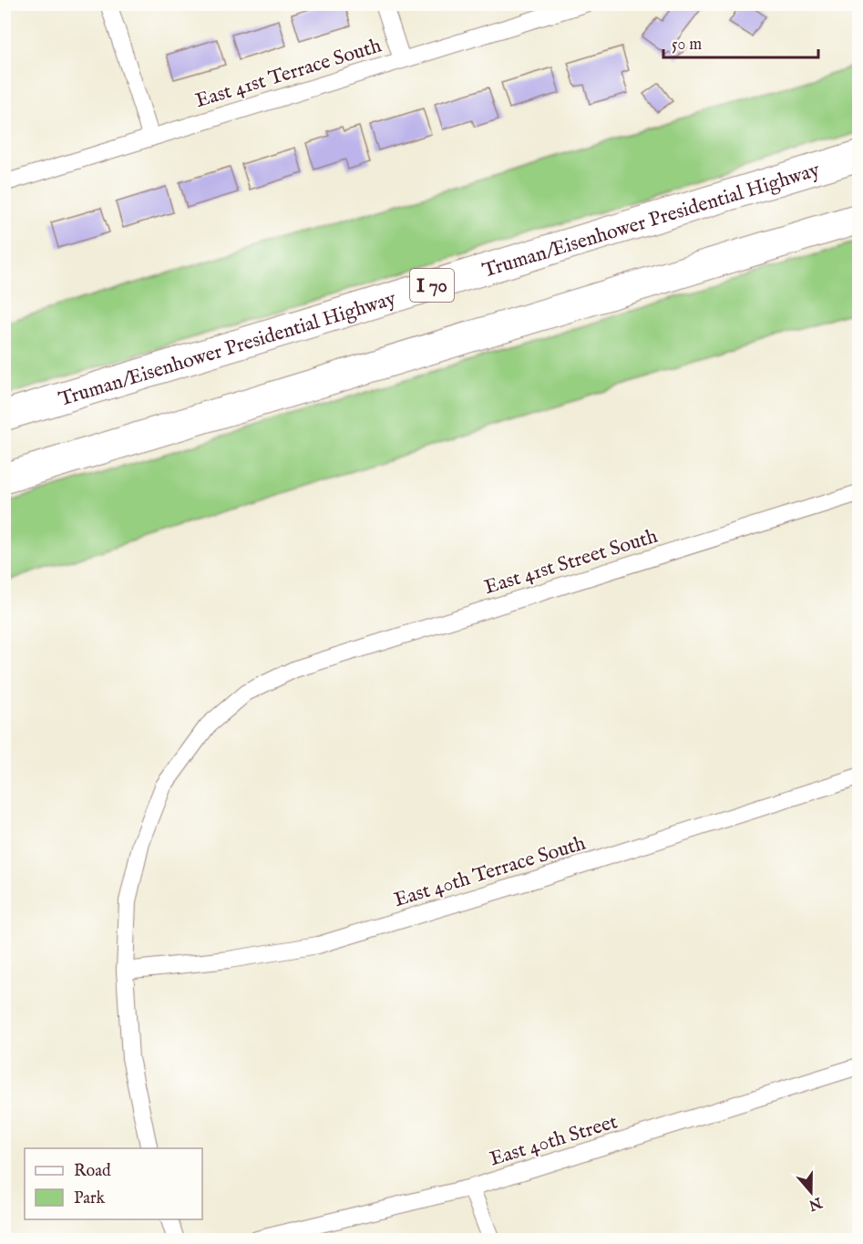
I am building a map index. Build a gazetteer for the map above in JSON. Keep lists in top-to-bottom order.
{
  "streets": {
    "highway": ["Truman/Eisenhower Presidential Highway", "I 70"],
    "street": [
      "East 41st Terrace South",
      "East 41st Street South",
      "East 40th Terrace South",
      "East 40th Street"
    ]
  },
  "crossings": [
    ["East 41st Street South", "East 40th Terrace South"]
  ],
  "legend": ["Road", "Park"],
  "scale_bar": "50 m",
  "north": "bottom"
}
